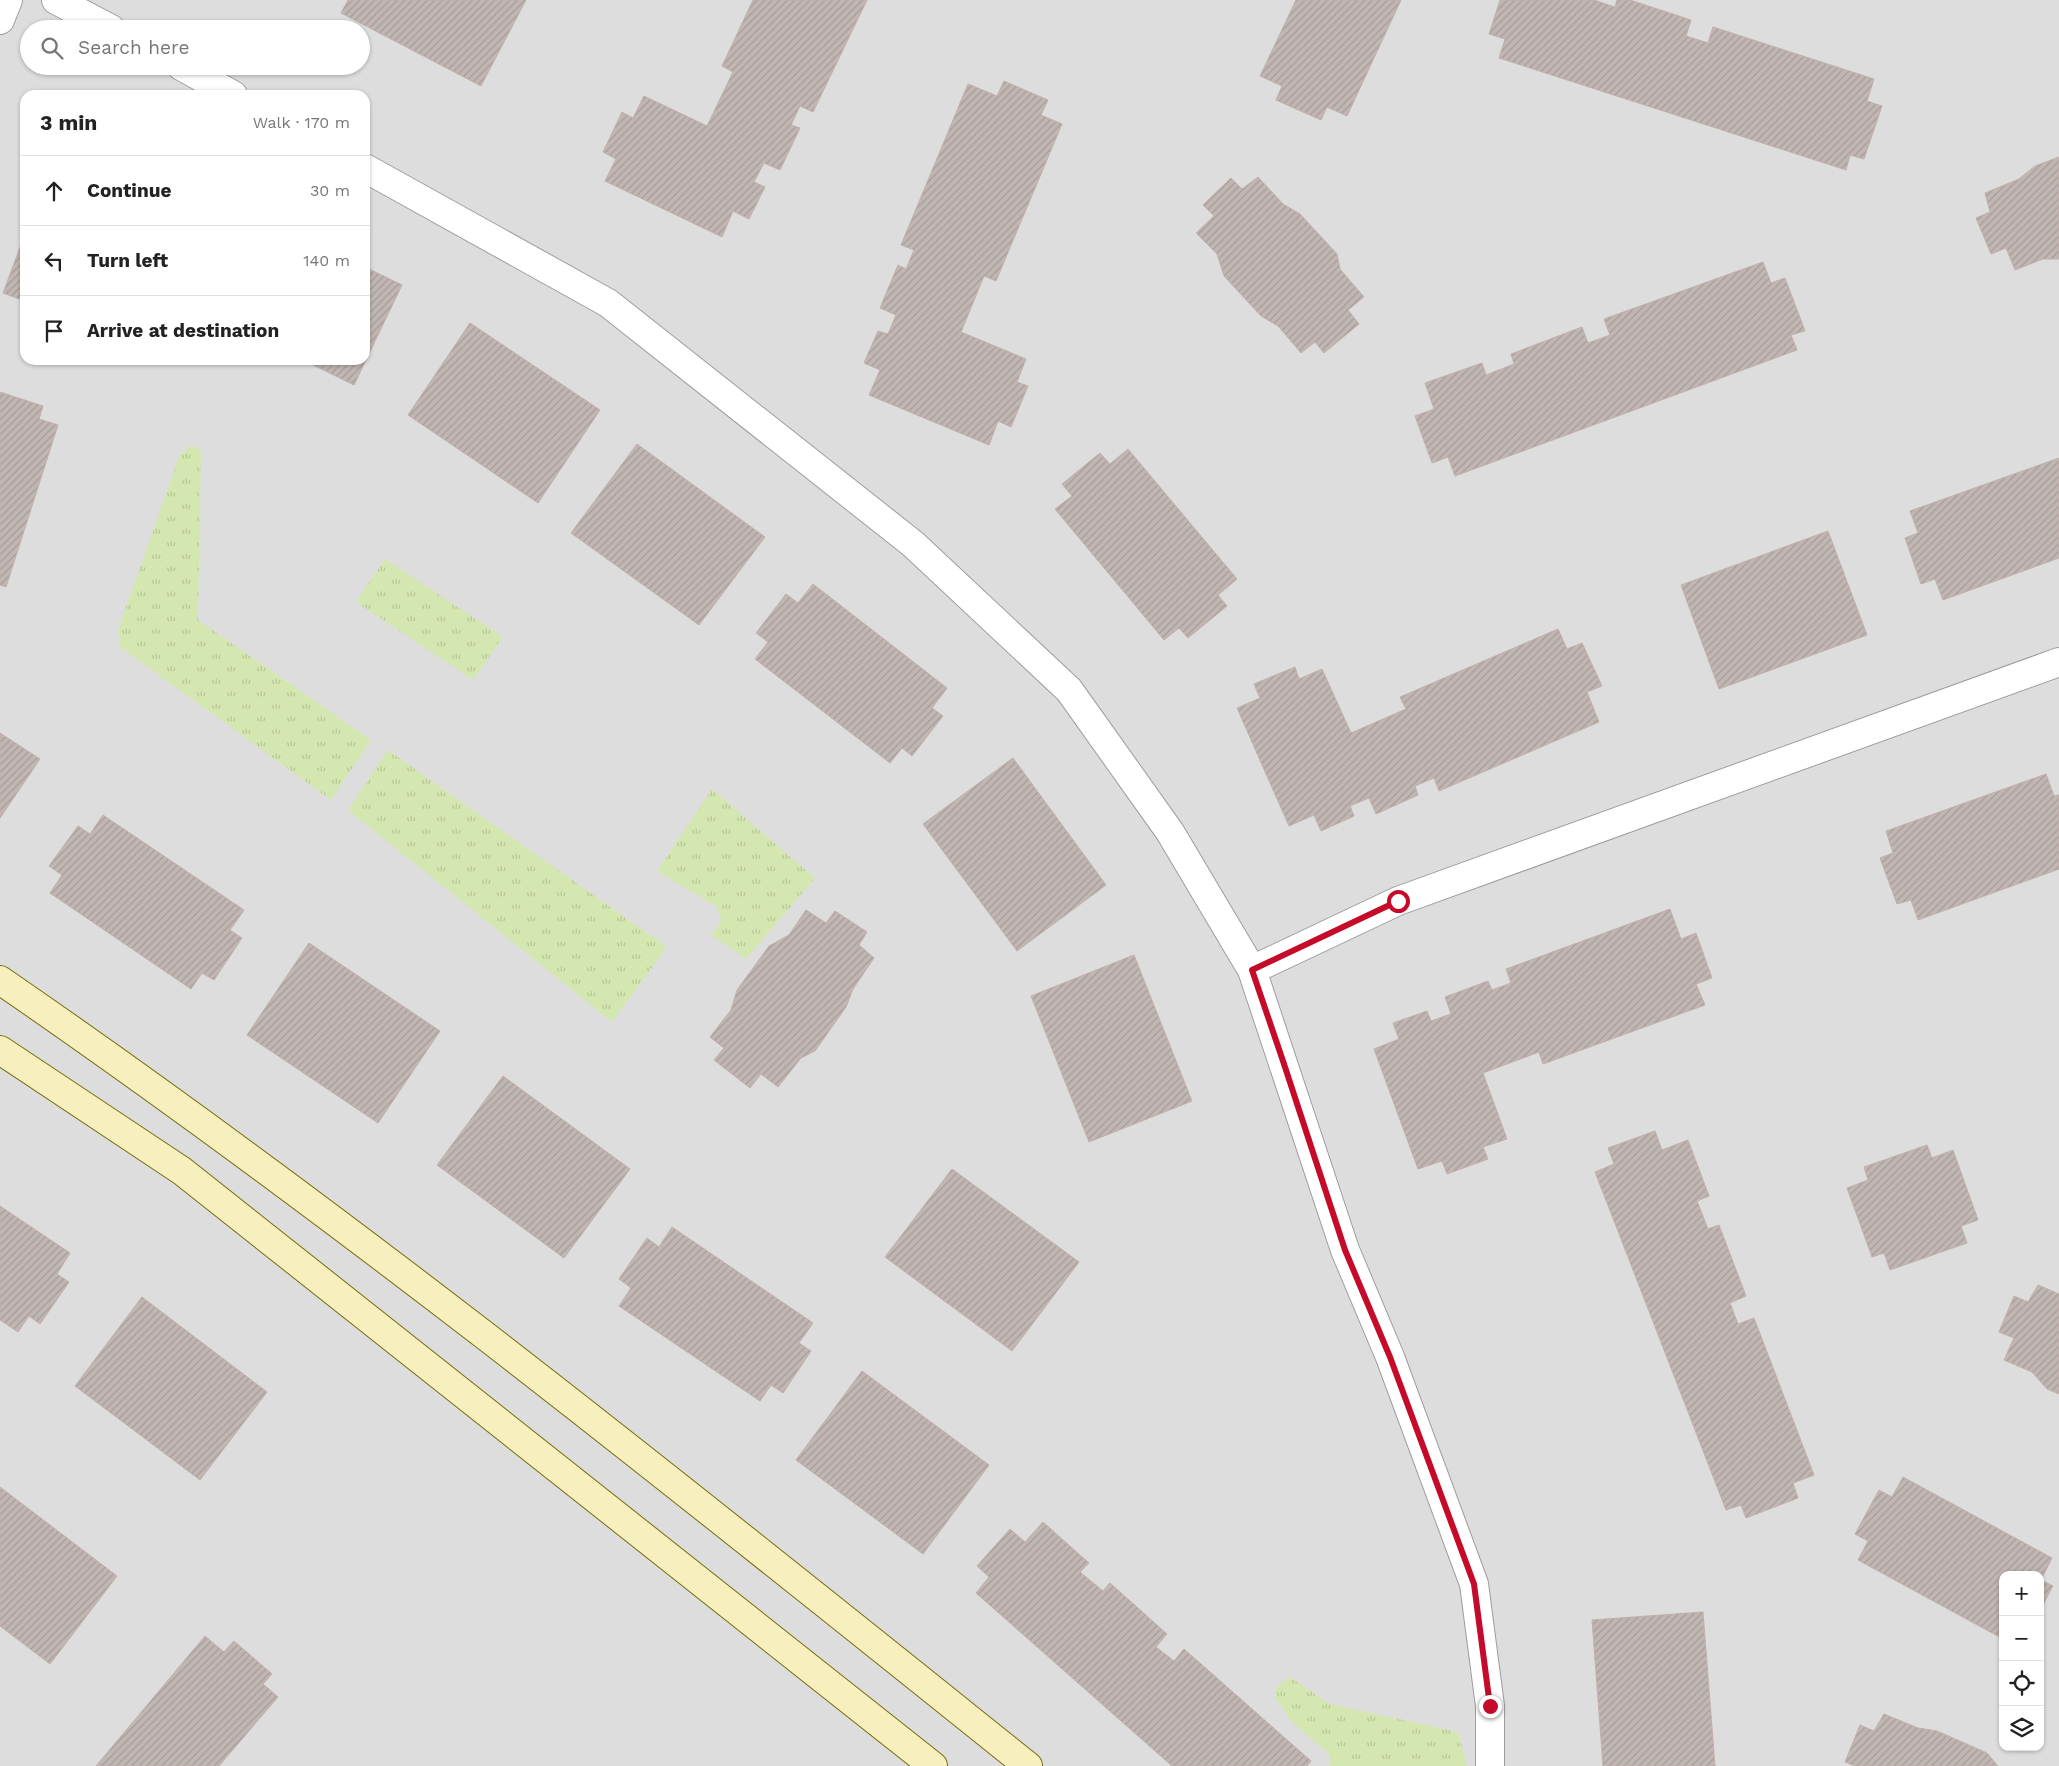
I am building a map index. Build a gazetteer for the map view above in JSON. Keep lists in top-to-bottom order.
{
  "page": {
    "search": "Search here",
    "heading": ["3 min", "Walk · 170 m"],
    "list": [
      ["Continue", "30 m"],
      ["Turn left", "140 m"],
      "Arrive at destination"
    ],
    "map_buttons": ["+", "−"]
  }
}
